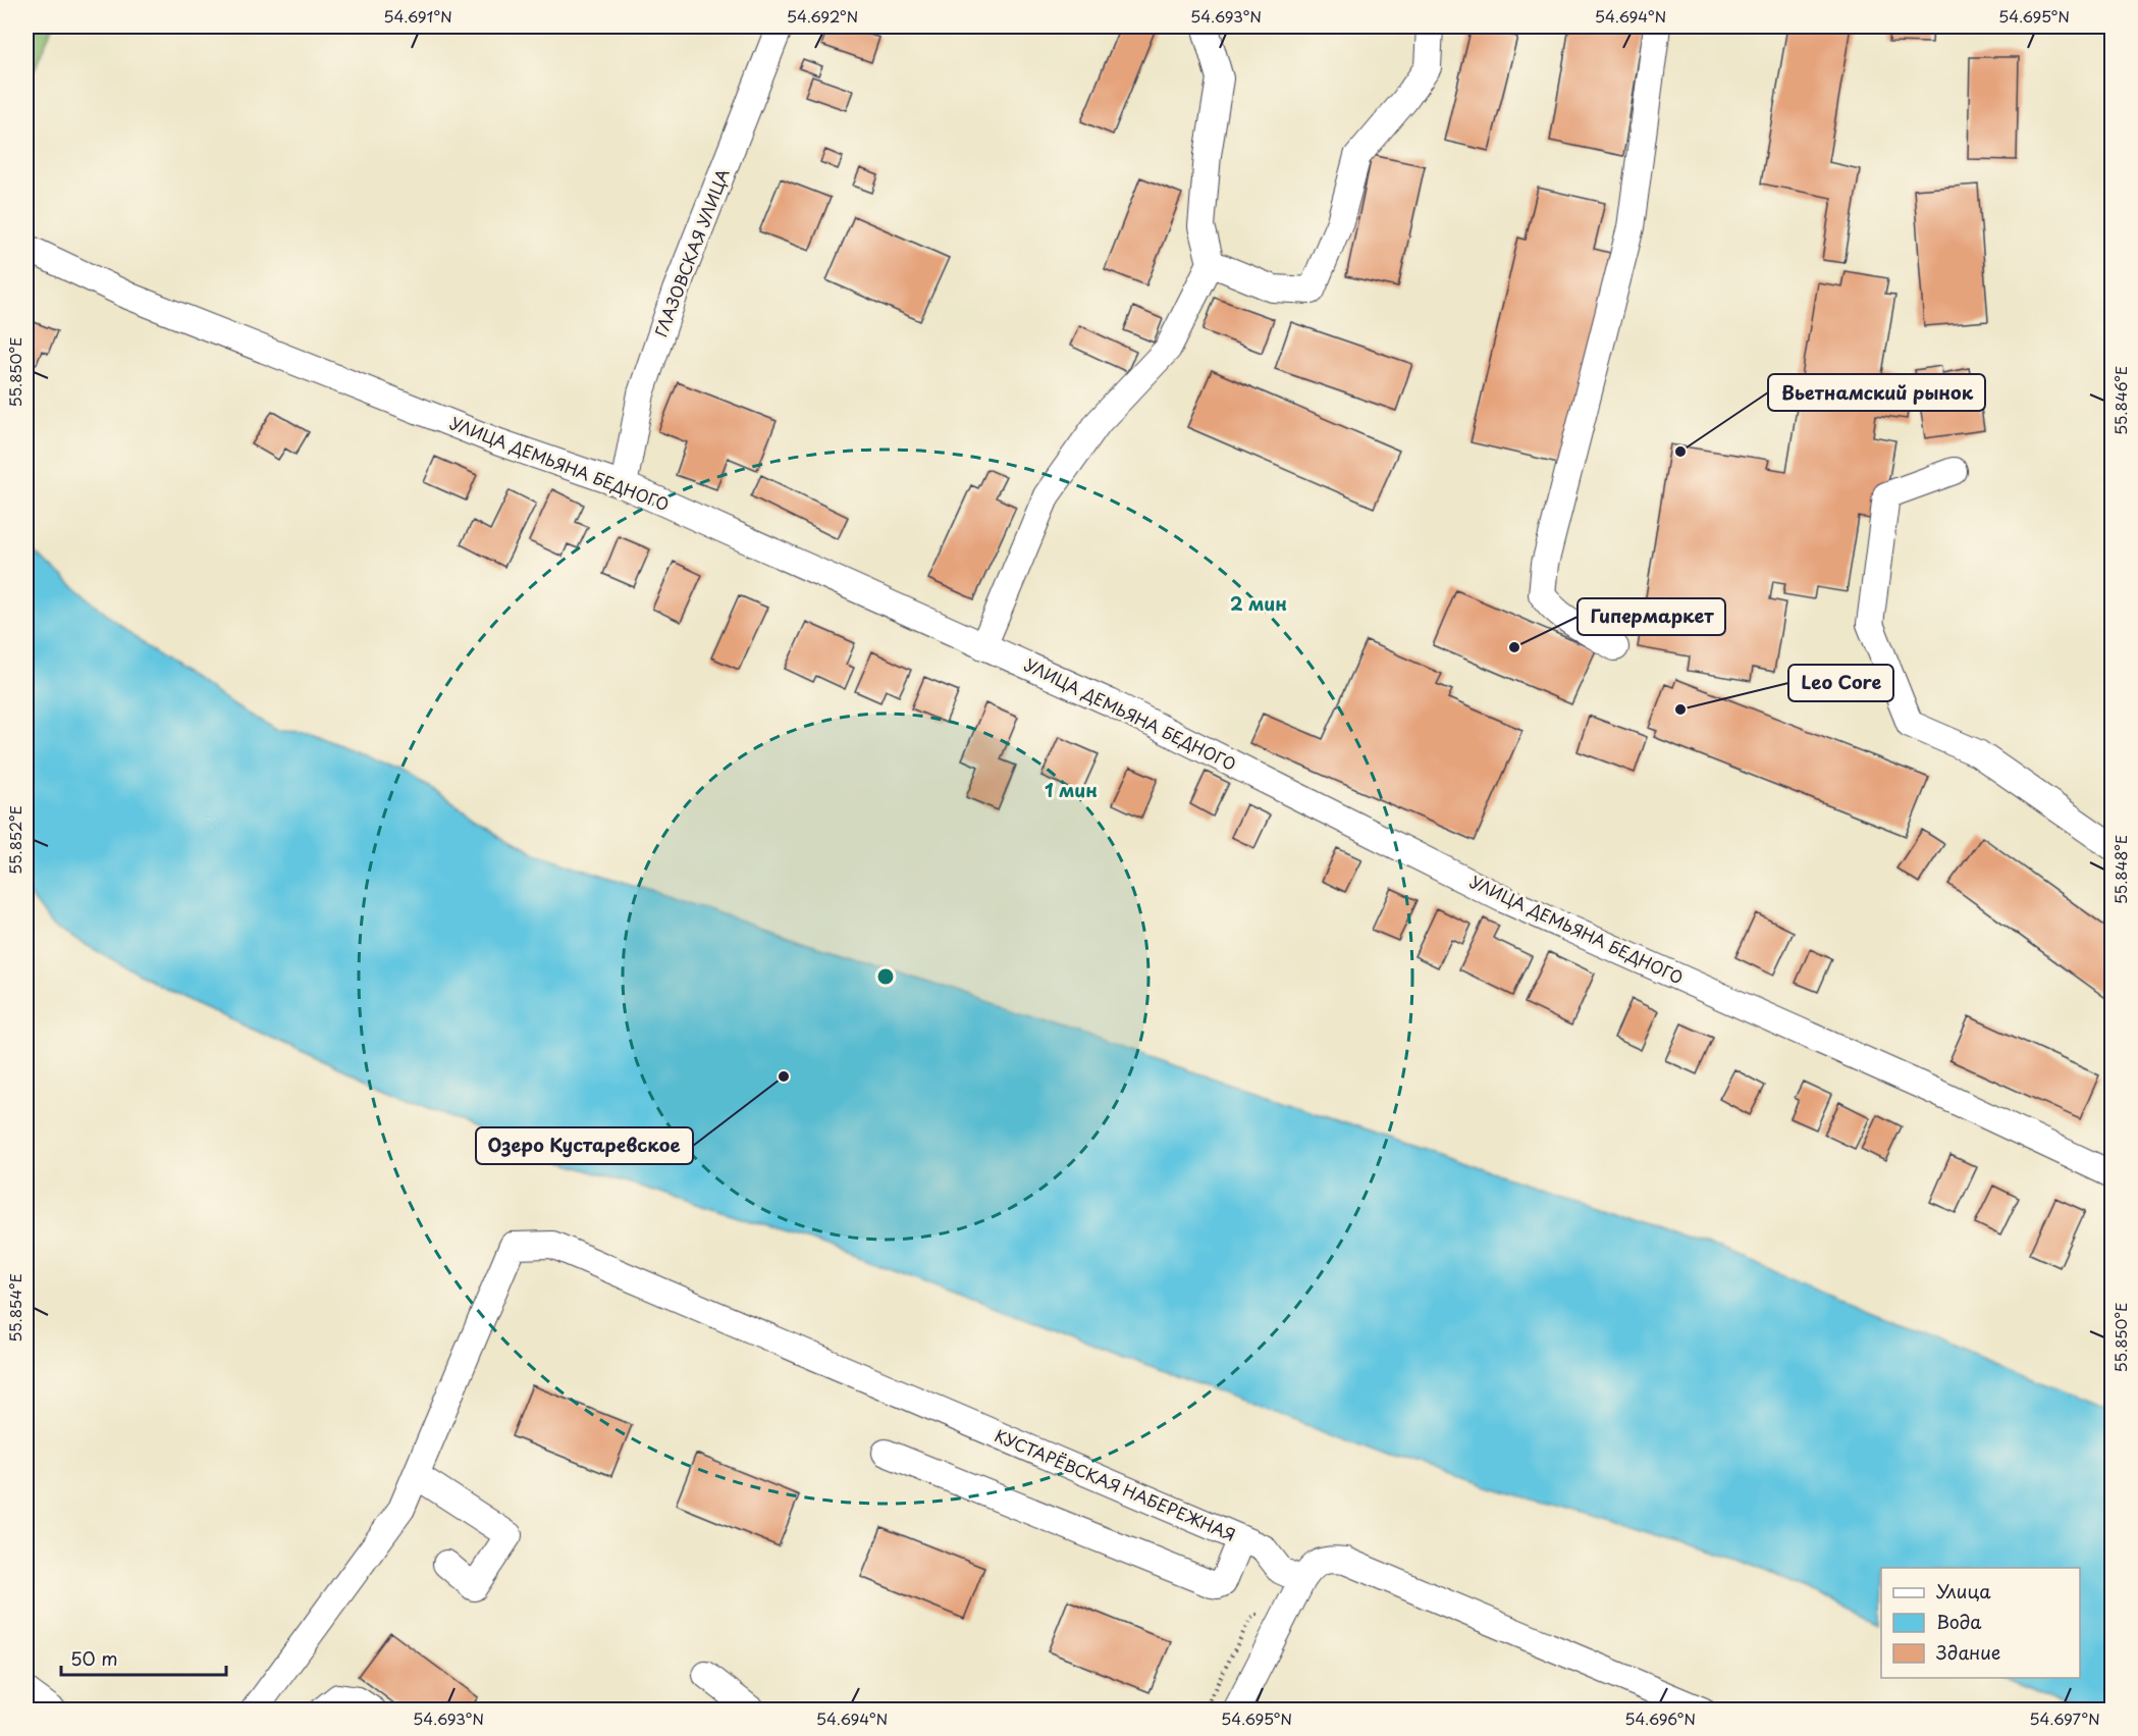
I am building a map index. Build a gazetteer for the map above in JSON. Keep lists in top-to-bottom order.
{
  "streets": {
    "street": ["ГЛАЗОВСКАЯ УЛИЦА", "УЛИЦА ДЕМЬЯНА БЕДНОГО", "КУСТАРЁВСКАЯ НАБЕРЕЖНАЯ"]
  },
  "crossings": [
    ["ГЛАЗОВСКАЯ УЛИЦА", "УЛИЦА ДЕМЬЯНА БЕДНОГО"]
  ],
  "places": [
    "Вьетнамский рынок",
    "Гипермаркет",
    "Leo Core",
    "Озеро Кустаревское"
  ],
  "legend": ["Улица", "Вода", "Здание"],
  "scale_bar": "50 m",
  "coordinates": [
    "54.691°N",
    "54.692°N",
    "54.693°N",
    "54.694°N",
    "54.695°N",
    "55.850°E",
    "55.846°E",
    "55.852°E",
    "55.848°E",
    "55.854°E",
    "54.696°N",
    "54.697°N"
  ],
  "rings": ["2 мин", "1 мин"]
}
